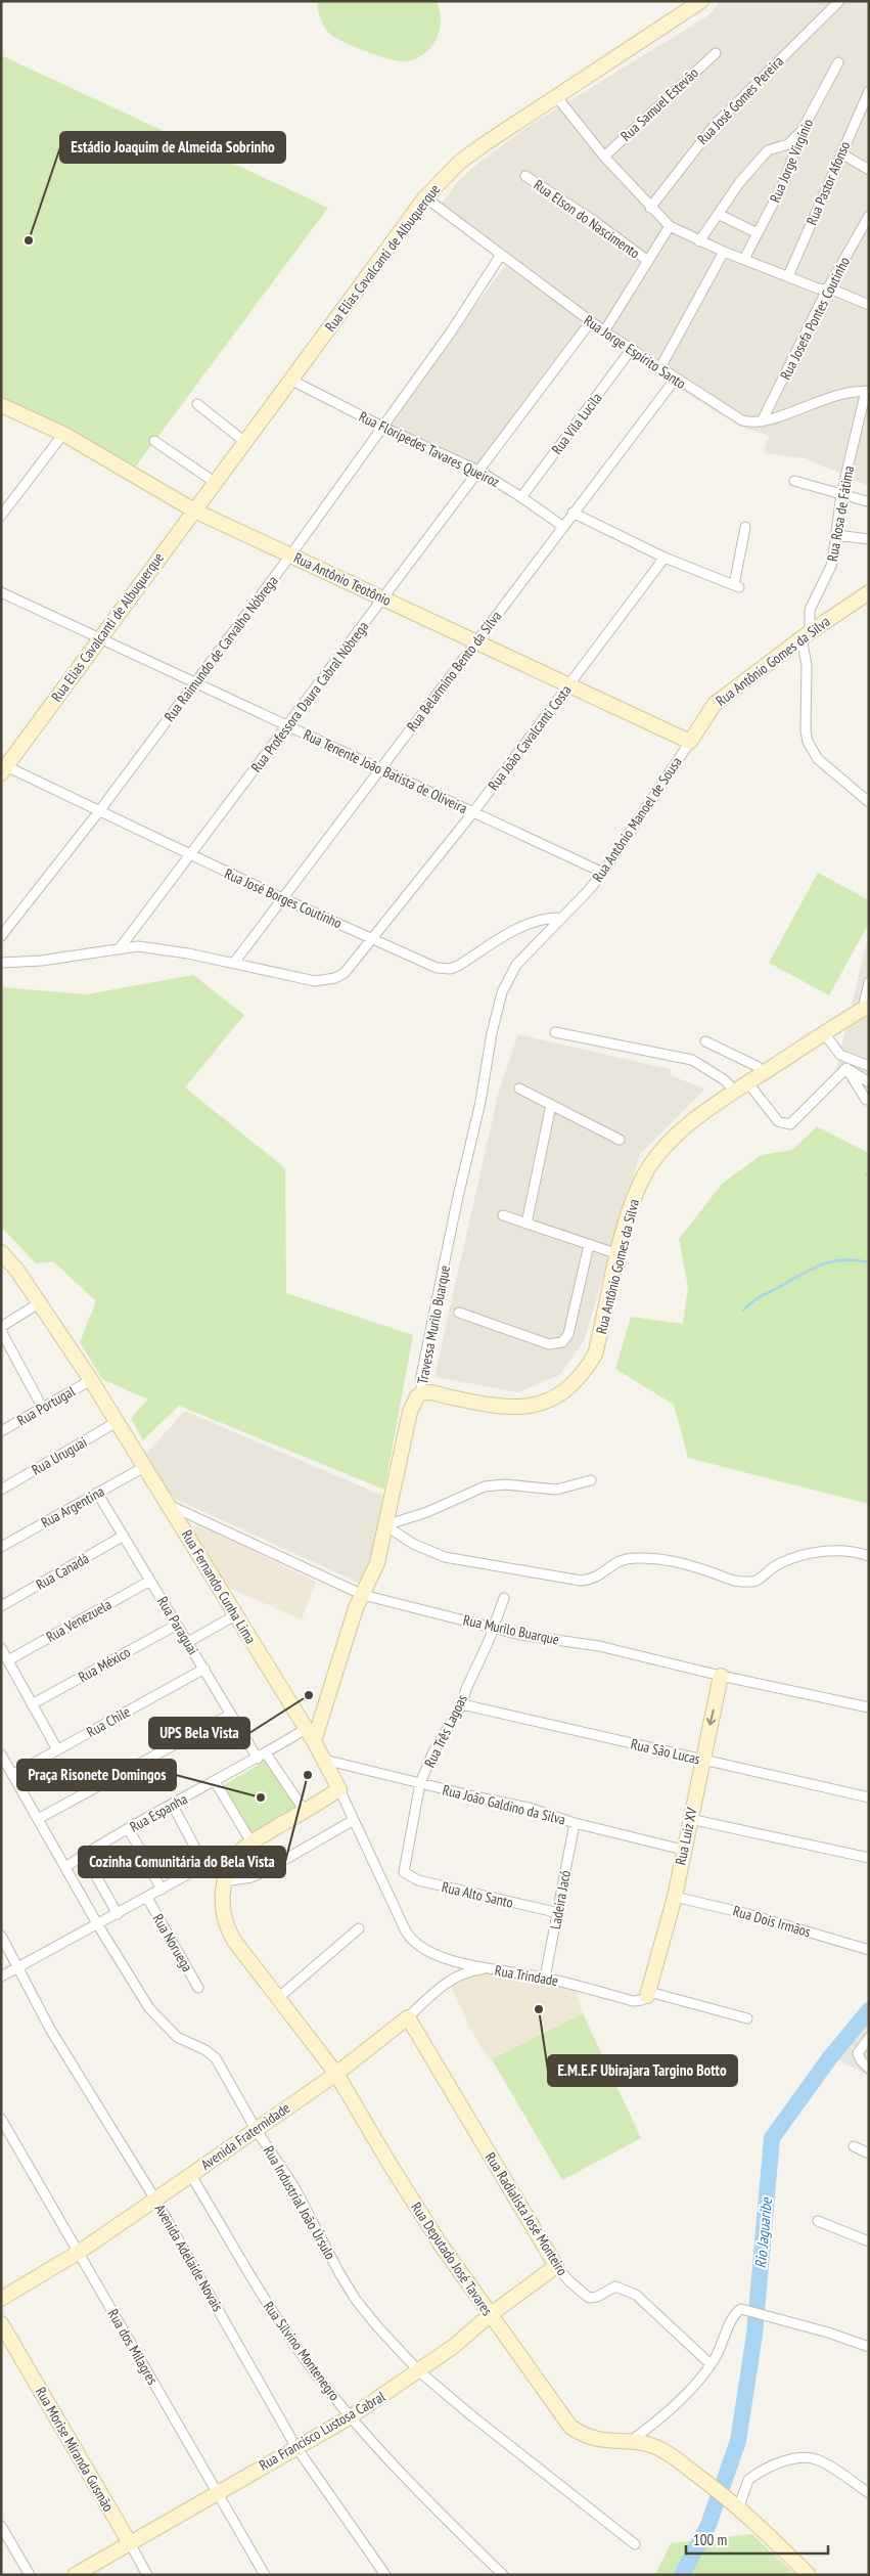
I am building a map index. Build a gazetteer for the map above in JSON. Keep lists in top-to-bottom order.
{
  "streets": {
    "street": [
      "Rua José Gomes Pereira",
      "Rua Samuel Estevão",
      "Rua Jorge Virgínio",
      "Rua Pastor Afonso",
      "Rua Elson do Nascimento",
      "Rua Elias Cavalcanti de Albuquerque",
      "Rua Josefa Pontes Coutinho",
      "Rua Jorge Espírito Santo",
      "Rua Vila Lucila",
      "Rua Florípedes Tavares Queiroz",
      "Rua Rosa de Fátima",
      "Rua Antônio Teotônio",
      "Rua Raimundo de Carvalho Nóbrega",
      "Rua Antônio Gomes da Silva",
      "Rua Belarmino Bento da Silva",
      "Rua Professora Daura Cabral Nóbrega",
      "Rua João Cavalcanti Costa",
      "Rua Tenente João Batista de Oliveira",
      "Rua Antônio Manoel de Sousa",
      "Rua José Borges Coutinho",
      "Travessa Murilo Buarque",
      "Rua Portugal",
      "Rua Uruguai",
      "Rua Argentina",
      "Rua Canadá",
      "Rua Fernando Cunha Lima",
      "Rua Venezuela",
      "Rua Paraguai",
      "Rua Murilo Buarque",
      "Rua México",
      "Rua Chile",
      "Rua Três Lagoas",
      "Rua São Lucas",
      "Rua João Galdino da Silva",
      "Rua Espanha",
      "Rua Luiz XV",
      "Rua Alto Santo",
      "Ladeira Jacó",
      "Rua Dois Irmãos",
      "Rua Noruega",
      "Rua Trindade",
      "Avenida Fraternidade",
      "Rua Industrial João Úrsulo",
      "Rua Radialista José Monteiro",
      "Avenida Adelaide Novais",
      "Rua Deputado José Tavares",
      "Rua dos Milagres",
      "Rua Silvino Montenegro",
      "Rua Francisco Lustosa Cabral",
      "Rua Morise Miranda Gusmão"
    ]
  },
  "crossings": [
    ["Rua Elias Cavalcanti de Albuquerque", "Rua Jorge Espírito Santo"],
    ["Rua Elias Cavalcanti de Albuquerque", "Rua Florípedes Tavares Queiroz"],
    ["Rua Elias Cavalcanti de Albuquerque", "Rua Antônio Teotônio"],
    ["Rua Elias Cavalcanti de Albuquerque", "Rua Tenente João Batista de Oliveira"],
    ["Rua Elias Cavalcanti de Albuquerque", "Rua José Borges Coutinho"],
    ["Rua Josefa Pontes Coutinho", "Rua Jorge Espírito Santo"],
    ["Rua Jorge Espírito Santo", "Rua Vila Lucila"],
    ["Rua Jorge Espírito Santo", "Rua Rosa de Fátima"],
    ["Rua Jorge Espírito Santo", "Rua Raimundo de Carvalho Nóbrega"],
    ["Rua Jorge Espírito Santo", "Rua Belarmino Bento da Silva"],
    ["Rua Jorge Espírito Santo", "Rua Professora Daura Cabral Nóbrega"],
    ["Rua Vila Lucila", "Rua Florípedes Tavares Queiroz"],
    ["Rua Florípedes Tavares Queiroz", "Rua Raimundo de Carvalho Nóbrega"],
    ["Rua Florípedes Tavares Queiroz", "Rua Belarmino Bento da Silva"],
    ["Rua Florípedes Tavares Queiroz", "Rua Professora Daura Cabral Nóbrega"],
    ["Rua Rosa de Fátima", "Rua Antônio Gomes da Silva"],
    ["Rua Antônio Teotônio", "Rua Raimundo de Carvalho Nóbrega"],
    ["Rua Antônio Teotônio", "Rua Antônio Gomes da Silva"],
    ["Rua Antônio Teotônio", "Rua Belarmino Bento da Silva"],
    ["Rua Antônio Teotônio", "Rua Professora Daura Cabral Nóbrega"],
    ["Rua Antônio Teotônio", "Rua João Cavalcanti Costa"],
    ["Rua Antônio Teotônio", "Rua Antônio Manoel de Sousa"],
    ["Rua Raimundo de Carvalho Nóbrega", "Rua Tenente João Batista de Oliveira"],
    ["Rua Raimundo de Carvalho Nóbrega", "Rua José Borges Coutinho"],
    ["Rua Antônio Gomes da Silva", "Rua Antônio Manoel de Sousa"],
    ["Rua Antônio Gomes da Silva", "Travessa Murilo Buarque"],
    ["Rua Belarmino Bento da Silva", "Rua João Cavalcanti Costa"],
    ["Rua Belarmino Bento da Silva", "Rua Tenente João Batista de Oliveira"],
    ["Rua Belarmino Bento da Silva", "Rua José Borges Coutinho"],
    ["Rua Professora Daura Cabral Nóbrega", "Rua João Cavalcanti Costa"],
    ["Rua Professora Daura Cabral Nóbrega", "Rua Tenente João Batista de Oliveira"],
    ["Rua Professora Daura Cabral Nóbrega", "Rua José Borges Coutinho"],
    ["Rua João Cavalcanti Costa", "Rua Tenente João Batista de Oliveira"],
    ["Rua João Cavalcanti Costa", "Rua José Borges Coutinho"],
    ["Rua Tenente João Batista de Oliveira", "Rua Antônio Manoel de Sousa"],
    ["Rua Antônio Manoel de Sousa", "Rua José Borges Coutinho"],
    ["Rua Antônio Manoel de Sousa", "Travessa Murilo Buarque"],
    ["Rua José Borges Coutinho", "Travessa Murilo Buarque"],
    ["Travessa Murilo Buarque", "Rua Fernando Cunha Lima"],
    ["Travessa Murilo Buarque", "Rua Murilo Buarque"],
    ["Rua Portugal", "Rua Fernando Cunha Lima"],
    ["Rua Uruguai", "Rua Fernando Cunha Lima"],
    ["Rua Argentina", "Rua Fernando Cunha Lima"],
    ["Rua Argentina", "Rua Paraguai"],
    ["Rua Canadá", "Rua Paraguai"],
    ["Rua Fernando Cunha Lima", "Rua Murilo Buarque"],
    ["Rua Fernando Cunha Lima", "Rua João Galdino da Silva"],
    ["Rua Fernando Cunha Lima", "Rua Espanha"],
    ["Rua Fernando Cunha Lima", "Rua Trindade"],
    ["Rua Venezuela", "Rua Paraguai"],
    ["Rua Paraguai", "Rua México"],
    ["Rua Paraguai", "Rua Chile"],
    ["Rua Paraguai", "Rua Espanha"],
    ["Rua Murilo Buarque", "Rua Três Lagoas"],
    ["Rua Murilo Buarque", "Rua Luiz XV"],
    ["Rua Chile", "Rua Industrial João Úrsulo"],
    ["Rua Três Lagoas", "Rua São Lucas"],
    ["Rua Três Lagoas", "Rua João Galdino da Silva"],
    ["Rua Três Lagoas", "Rua Alto Santo"],
    ["Rua São Lucas", "Rua Luiz XV"],
    ["Rua João Galdino da Silva", "Rua Luiz XV"],
    ["Rua João Galdino da Silva", "Ladeira Jacó"],
    ["Rua Espanha", "Rua Industrial João Úrsulo"],
    ["Rua Luiz XV", "Rua Dois Irmãos"],
    ["Rua Luiz XV", "Rua Trindade"],
    ["Rua Alto Santo", "Ladeira Jacó"],
    ["Ladeira Jacó", "Rua Trindade"],
    ["Rua Trindade", "Avenida Fraternidade"],
    ["Avenida Fraternidade", "Rua Industrial João Úrsulo"],
    ["Avenida Fraternidade", "Rua Radialista José Monteiro"],
    ["Avenida Fraternidade", "Avenida Adelaide Novais"],
    ["Avenida Fraternidade", "Rua Deputado José Tavares"],
    ["Avenida Fraternidade", "Rua dos Milagres"],
    ["Avenida Fraternidade", "Rua Silvino Montenegro"],
    ["Rua Industrial João Úrsulo", "Rua Francisco Lustosa Cabral"],
    ["Rua Radialista José Monteiro", "Rua Francisco Lustosa Cabral"],
    ["Avenida Adelaide Novais", "Rua Francisco Lustosa Cabral"],
    ["Rua Deputado José Tavares", "Rua Francisco Lustosa Cabral"],
    ["Rua dos Milagres", "Rua Francisco Lustosa Cabral"],
    ["Rua Silvino Montenegro", "Rua Francisco Lustosa Cabral"],
    ["Rua Francisco Lustosa Cabral", "Rua Morise Miranda Gusmão"]
  ],
  "water": ["Rio Jaguaribe"],
  "places": [
    "Estádio Joaquim de Almeida Sobrinho",
    "UPS Bela Vista",
    "Cozinha Comunitária do Bela Vista",
    "Praça Risonete Domingos",
    "E.M.E.F Ubirajara Targino Botto"
  ],
  "scale_bar": "100 m"
}
